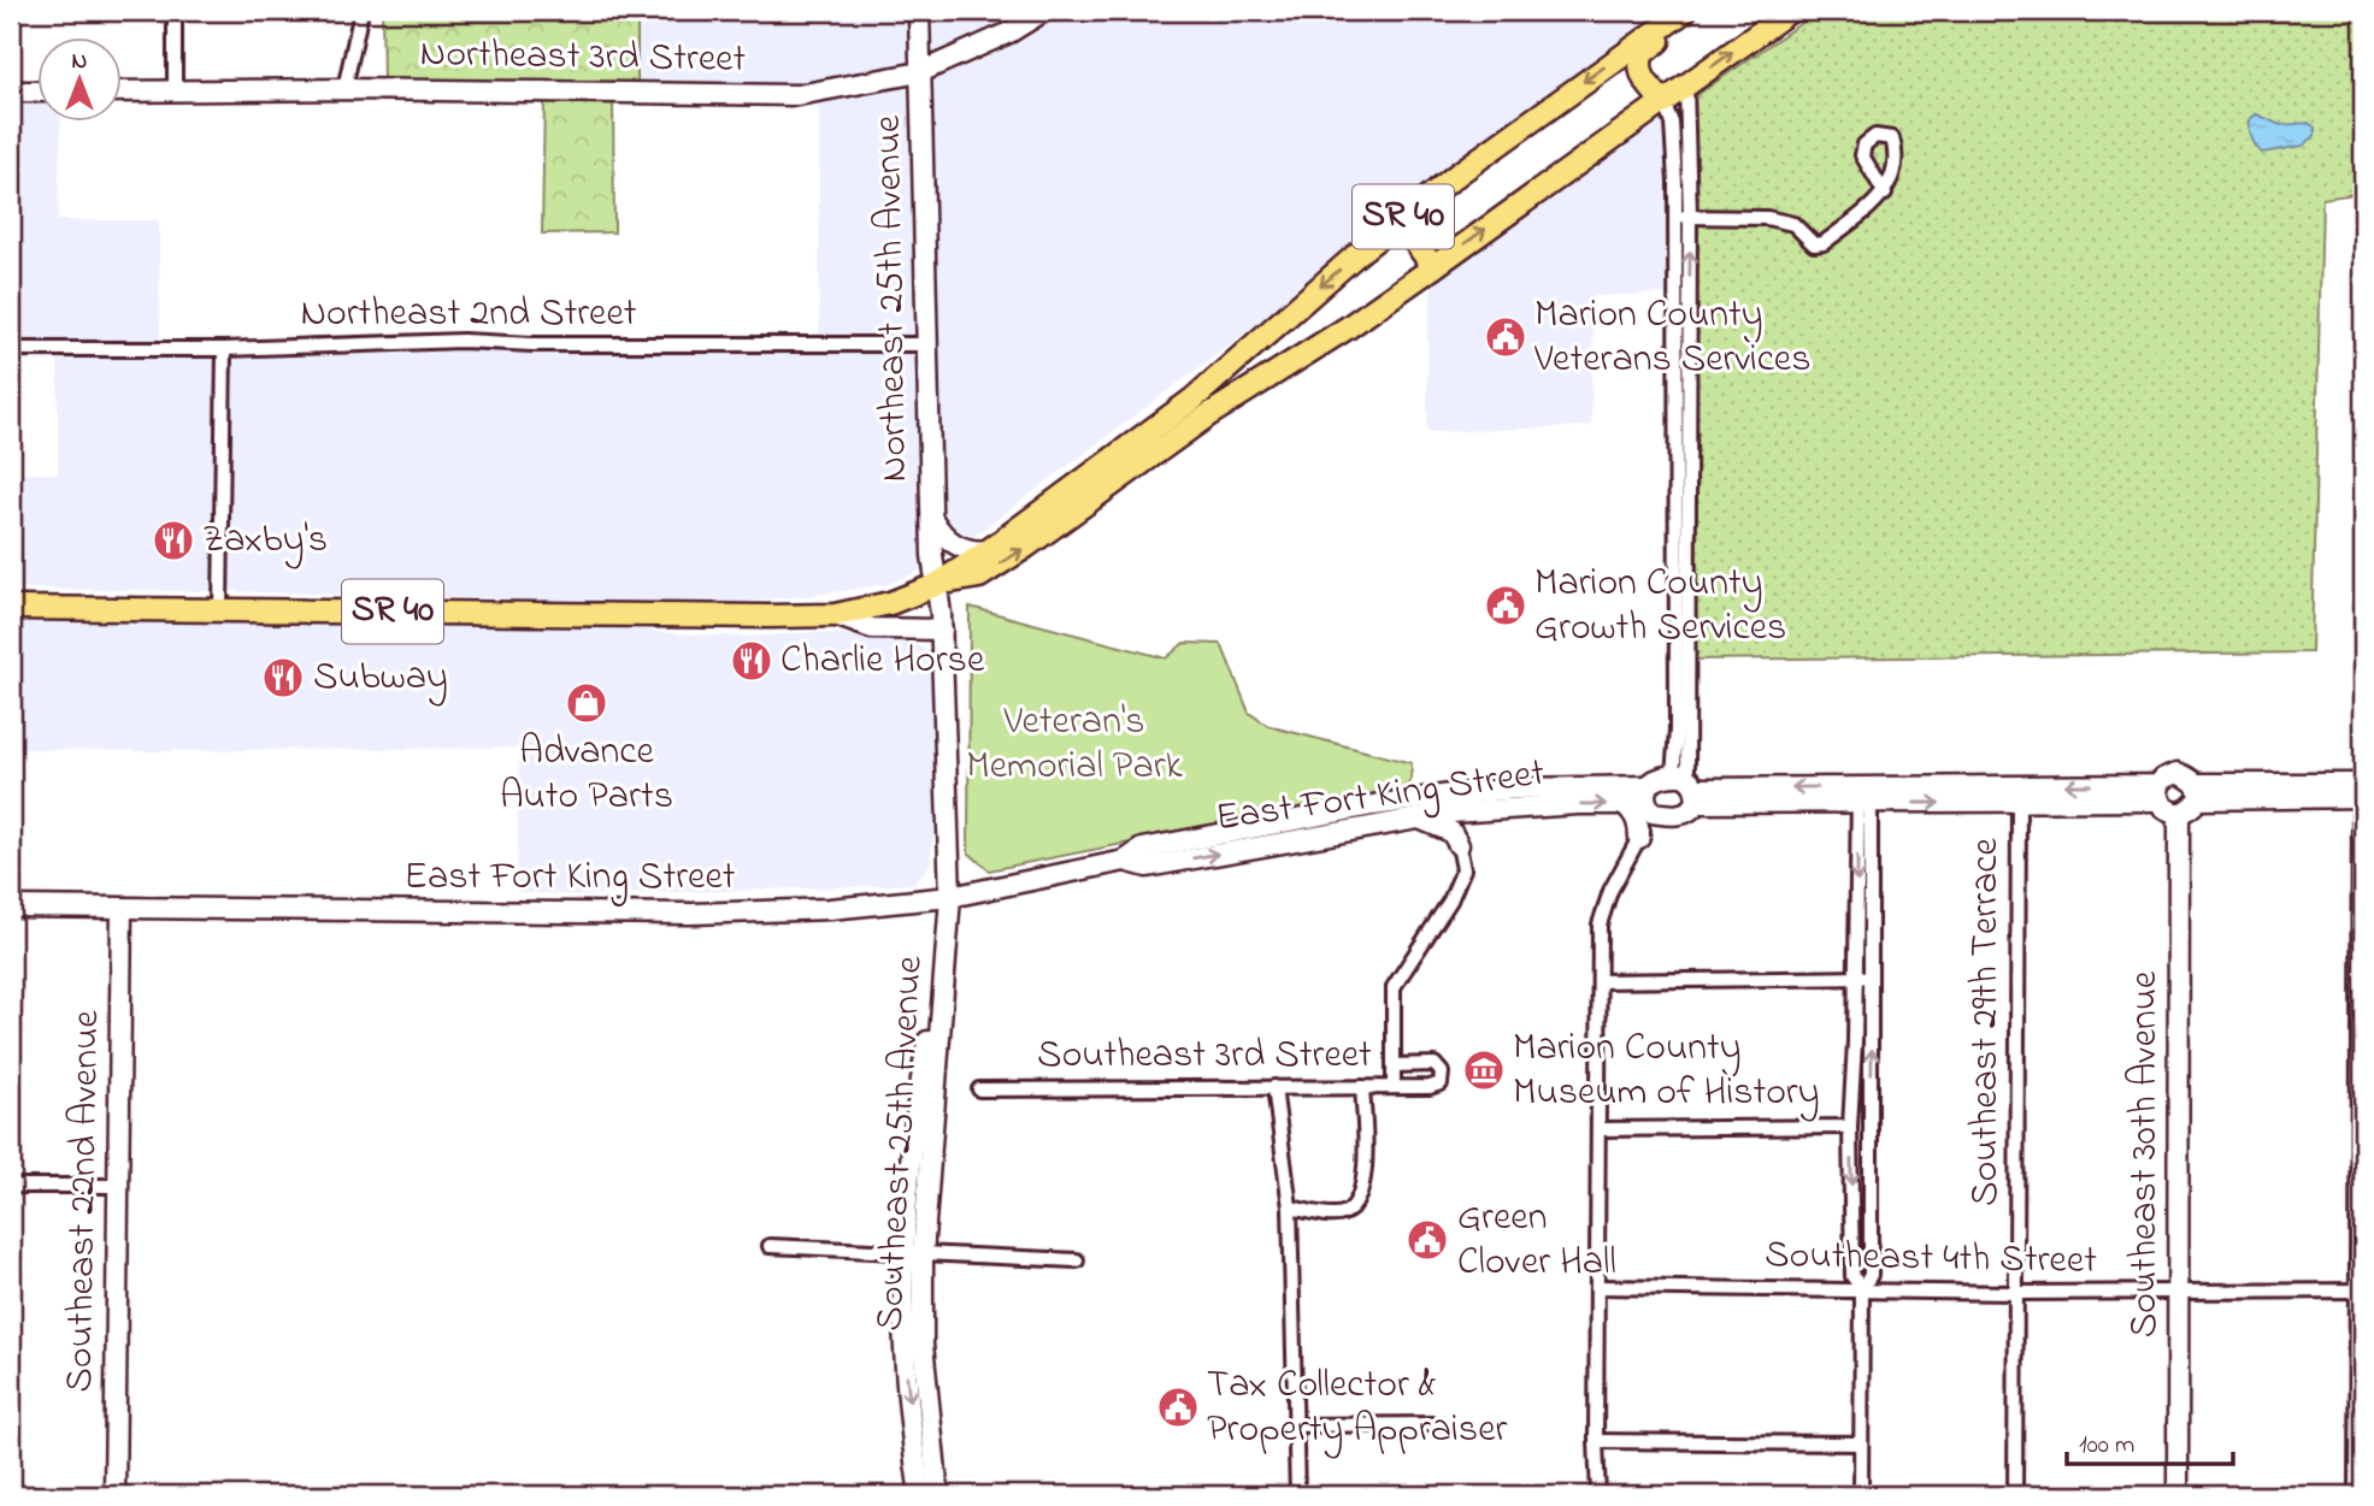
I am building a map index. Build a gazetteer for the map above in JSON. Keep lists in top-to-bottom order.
{
  "streets": {
    "main road": ["SR 40"],
    "street": [
      "Northeast 3rd Street",
      "Northeast 25th Avenue",
      "Northeast 2nd Street",
      "East Fort King Street",
      "Southeast 29th Terrace",
      "Southeast 3rd Street",
      "Southeast 25th Avenue",
      "Southeast 30th Avenue",
      "Southeast 22nd Avenue",
      "Southeast 4th Street"
    ]
  },
  "crossings": [
    ["Northeast 3rd Street", "Northeast 25th Avenue"],
    ["SR 40", "Northeast 25th Avenue"],
    ["SR 40", "Southeast 25th Avenue"],
    ["Northeast 25th Avenue", "Northeast 2nd Street"],
    ["Northeast 25th Avenue", "Southeast 25th Avenue"],
    ["East Fort King Street", "Southeast 25th Avenue"],
    ["East Fort King Street", "Southeast 22nd Avenue"],
    ["Southeast 29th Terrace", "Southeast 4th Street"],
    ["Southeast 30th Avenue", "Southeast 4th Street"]
  ],
  "parks": ["Veteran's Memorial Park"],
  "places": {
    "public building": [
      "Marion County Veterans Services",
      "Marion County Growth Services",
      "Green Clover Hall",
      "Tax Collector & Property Appraiser"
    ],
    "restaurant": ["Zaxby's", "Charlie Horse", "Subway"],
    "shop": ["Advance Auto Parts"],
    "museum": ["Marion County Museum of History"]
  },
  "scale_bar": "100 m",
  "north": "top"
}
